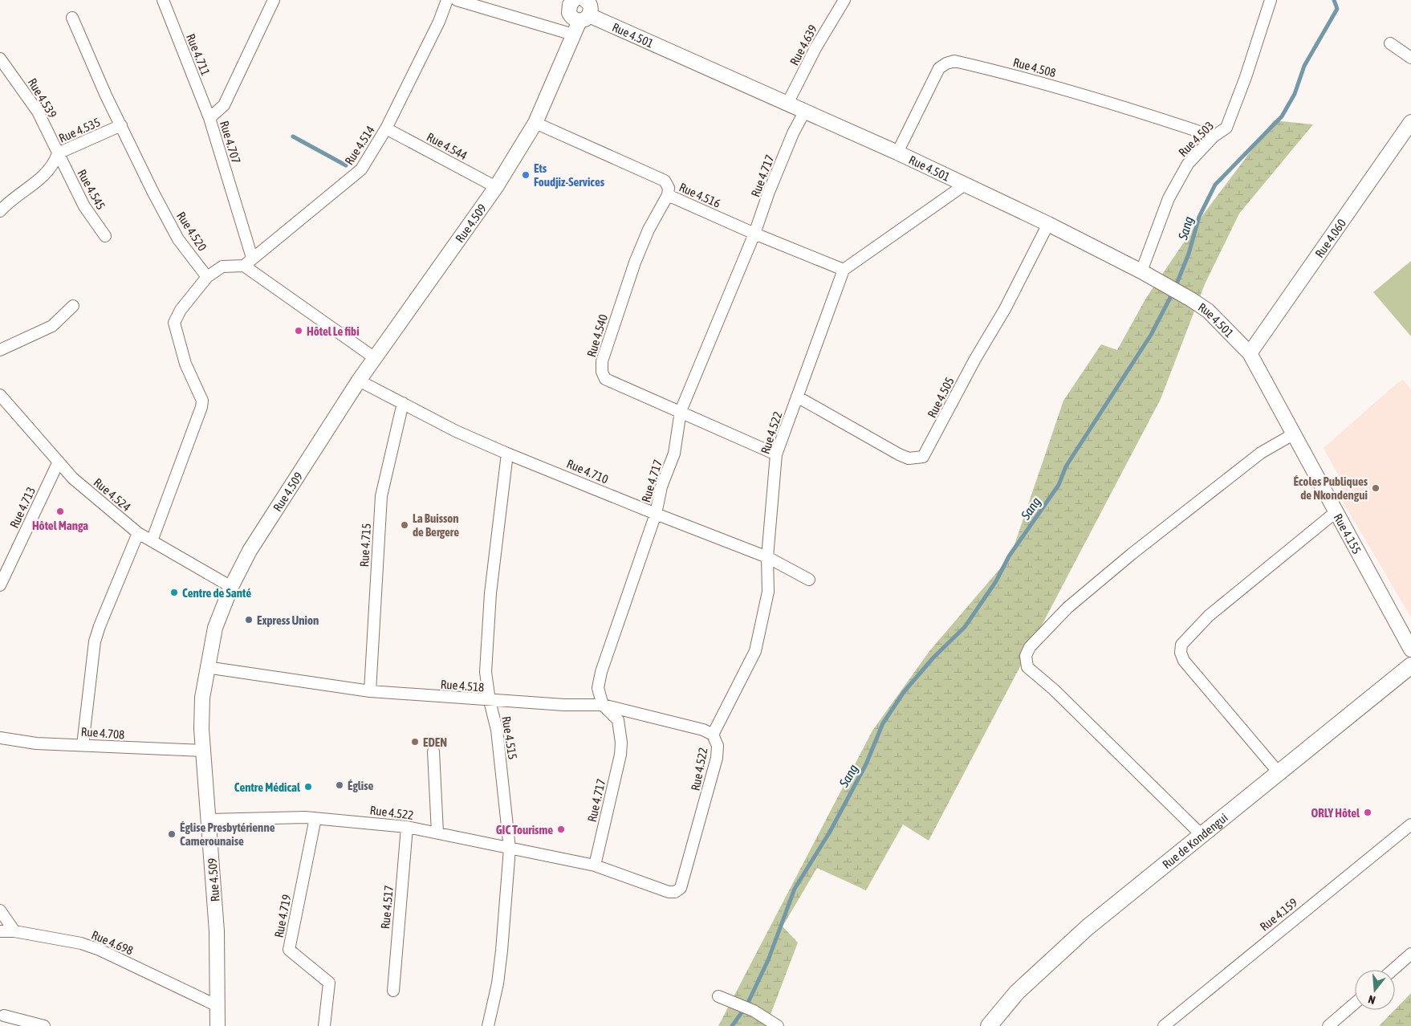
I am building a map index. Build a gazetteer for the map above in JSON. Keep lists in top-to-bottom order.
{
  "streets": {
    "main road": ["Rue de Kondengui"],
    "street": [
      "Rue 4.501",
      "Rue 4.639",
      "Rue 4.711",
      "Rue 4.508",
      "Rue 4.539",
      "Rue 4.535",
      "Rue 4.503",
      "Rue 4.707",
      "Rue 4.514",
      "Rue 4.544",
      "Rue 4.717",
      "Rue 4.545",
      "Rue 4.516",
      "Rue 4.509",
      "Rue 4.520",
      "Rue 4.060",
      "Rue 4.540",
      "Rue 4.505",
      "Rue 4.522",
      "Rue 4.710",
      "Rue 4.524",
      "Rue 4.713",
      "Rue 4.155",
      "Rue 4.715",
      "Rue 4.518",
      "Rue 4.708",
      "Rue 4.515",
      "Rue 4.517",
      "Rue 4.159",
      "Rue 4.719",
      "Rue 4.698"
    ]
  },
  "crossings": [
    ["Rue 4.501", "Rue 4.639"],
    ["Rue 4.501", "Rue 4.508"],
    ["Rue 4.501", "Rue 4.503"],
    ["Rue 4.501", "Rue 4.717"],
    ["Rue 4.501", "Rue 4.509"],
    ["Rue 4.501", "Rue 4.060"],
    ["Rue 4.501", "Rue 4.505"],
    ["Rue 4.501", "Rue 4.155"],
    ["Rue 4.711", "Rue 4.707"],
    ["Rue 4.508", "Rue 4.503"],
    ["Rue 4.539", "Rue 4.535"],
    ["Rue 4.539", "Rue 4.545"],
    ["Rue 4.535", "Rue 4.545"],
    ["Rue 4.535", "Rue 4.520"],
    ["Rue 4.707", "Rue 4.514"],
    ["Rue 4.514", "Rue 4.544"],
    ["Rue 4.544", "Rue 4.509"],
    ["Rue 4.717", "Rue 4.516"],
    ["Rue 4.717", "Rue 4.540"],
    ["Rue 4.717", "Rue 4.522"],
    ["Rue 4.717", "Rue 4.710"],
    ["Rue 4.717", "Rue 4.518"],
    ["Rue 4.516", "Rue 4.509"],
    ["Rue 4.516", "Rue 4.540"],
    ["Rue 4.516", "Rue 4.522"],
    ["Rue 4.509", "Rue 4.522"],
    ["Rue 4.509", "Rue 4.710"],
    ["Rue 4.509", "Rue 4.524"],
    ["Rue 4.509", "Rue 4.518"],
    ["Rue 4.509", "Rue 4.708"],
    ["Rue 4.509", "Rue 4.698"],
    ["Rue 4.060", "Rue 4.155"],
    ["Rue 4.540", "Rue 4.522"],
    ["Rue 4.505", "Rue 4.522"],
    ["Rue 4.522", "Rue 4.710"],
    ["Rue 4.522", "Rue 4.518"],
    ["Rue 4.522", "Rue 4.515"],
    ["Rue 4.522", "Rue 4.517"],
    ["Rue 4.522", "Rue 4.719"],
    ["Rue 4.710", "Rue 4.715"],
    ["Rue 4.710", "Rue 4.515"],
    ["Rue 4.524", "Rue 4.713"],
    ["Rue 4.715", "Rue 4.518"],
    ["Rue 4.518", "Rue 4.515"]
  ],
  "water": ["Sang"],
  "places": [
    "Ets Foudjiz-Services",
    "Hôtel Le fibi",
    "Écoles Publiques de Nkondengui",
    "Hôtel Manga",
    "La Buisson de Bergere",
    "Centre de Santé",
    "Express Union",
    "EDEN",
    "Église",
    "Centre Médical",
    "ORLY Hôtel",
    "GIC Tourisme",
    "Église Presbytérienne Camerounaise"
  ],
  "north": "bottom"
}
